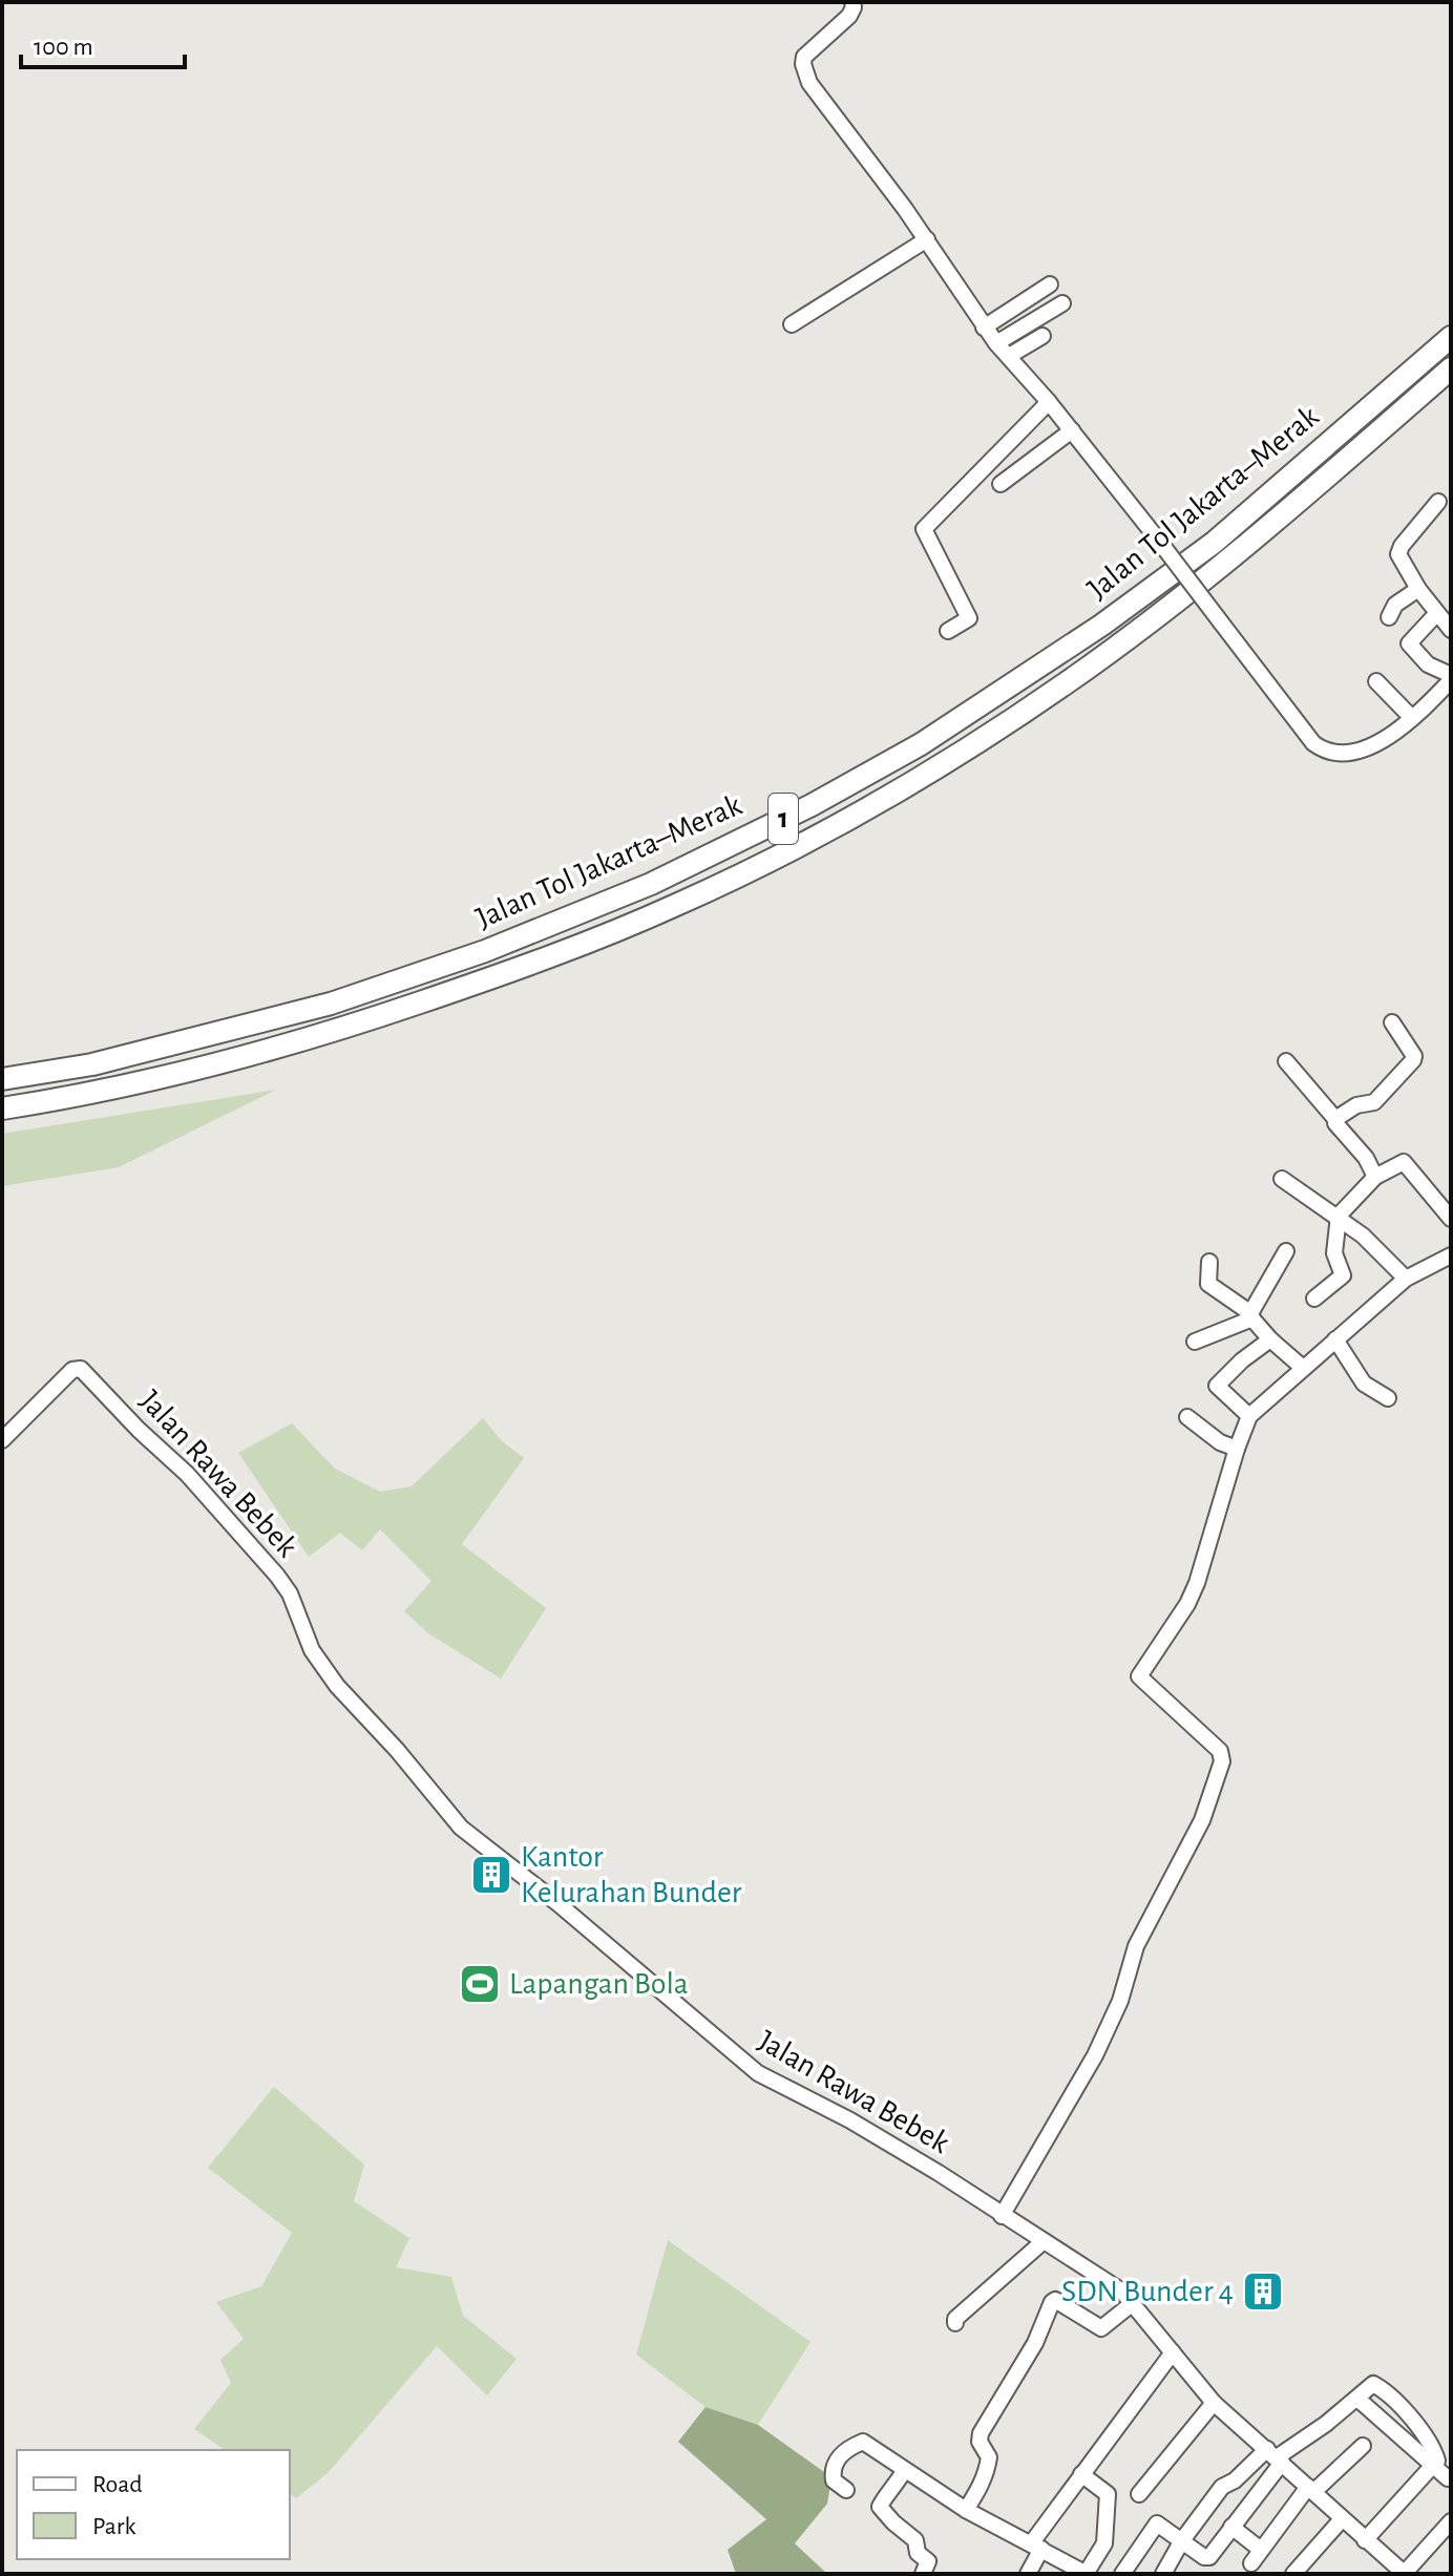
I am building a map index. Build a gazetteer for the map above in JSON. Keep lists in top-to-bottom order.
{
  "streets": {
    "highway": ["Jalan Tol Jakarta–Merak", "1"],
    "street": ["Jalan Rawa Bebek"]
  },
  "places": {
    "building": ["Kantor Kelurahan Bunder", "SDN Bunder 4"],
    "sports": ["Lapangan Bola"]
  },
  "legend": ["Road", "Park"],
  "scale_bar": "100 m"
}
